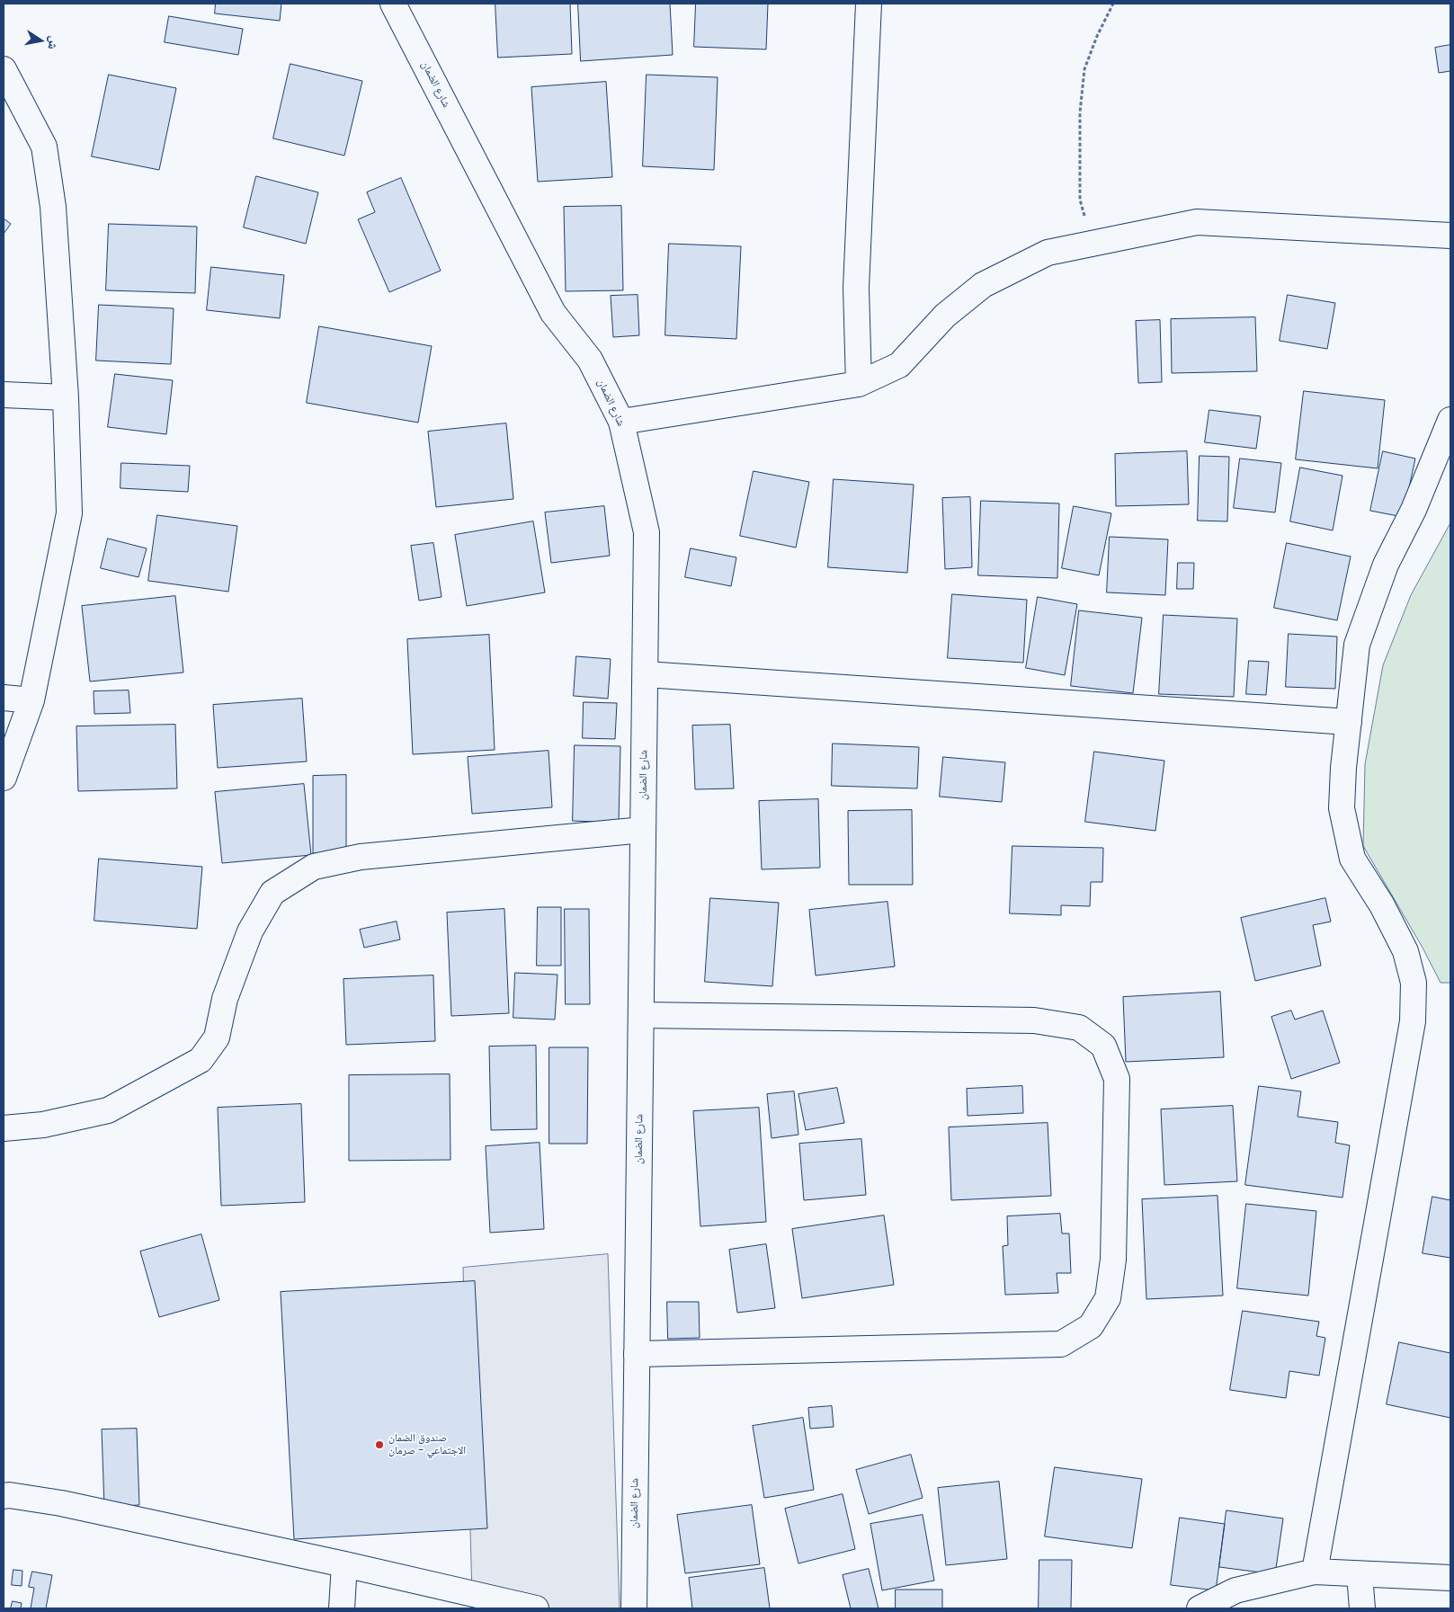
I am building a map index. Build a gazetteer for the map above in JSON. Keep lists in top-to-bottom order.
{
  "streets": {
    "street": ["شارع الضمان"]
  },
  "places": ["صندوق الضمان الاجتماعي - صرمان"],
  "north": "right"
}
